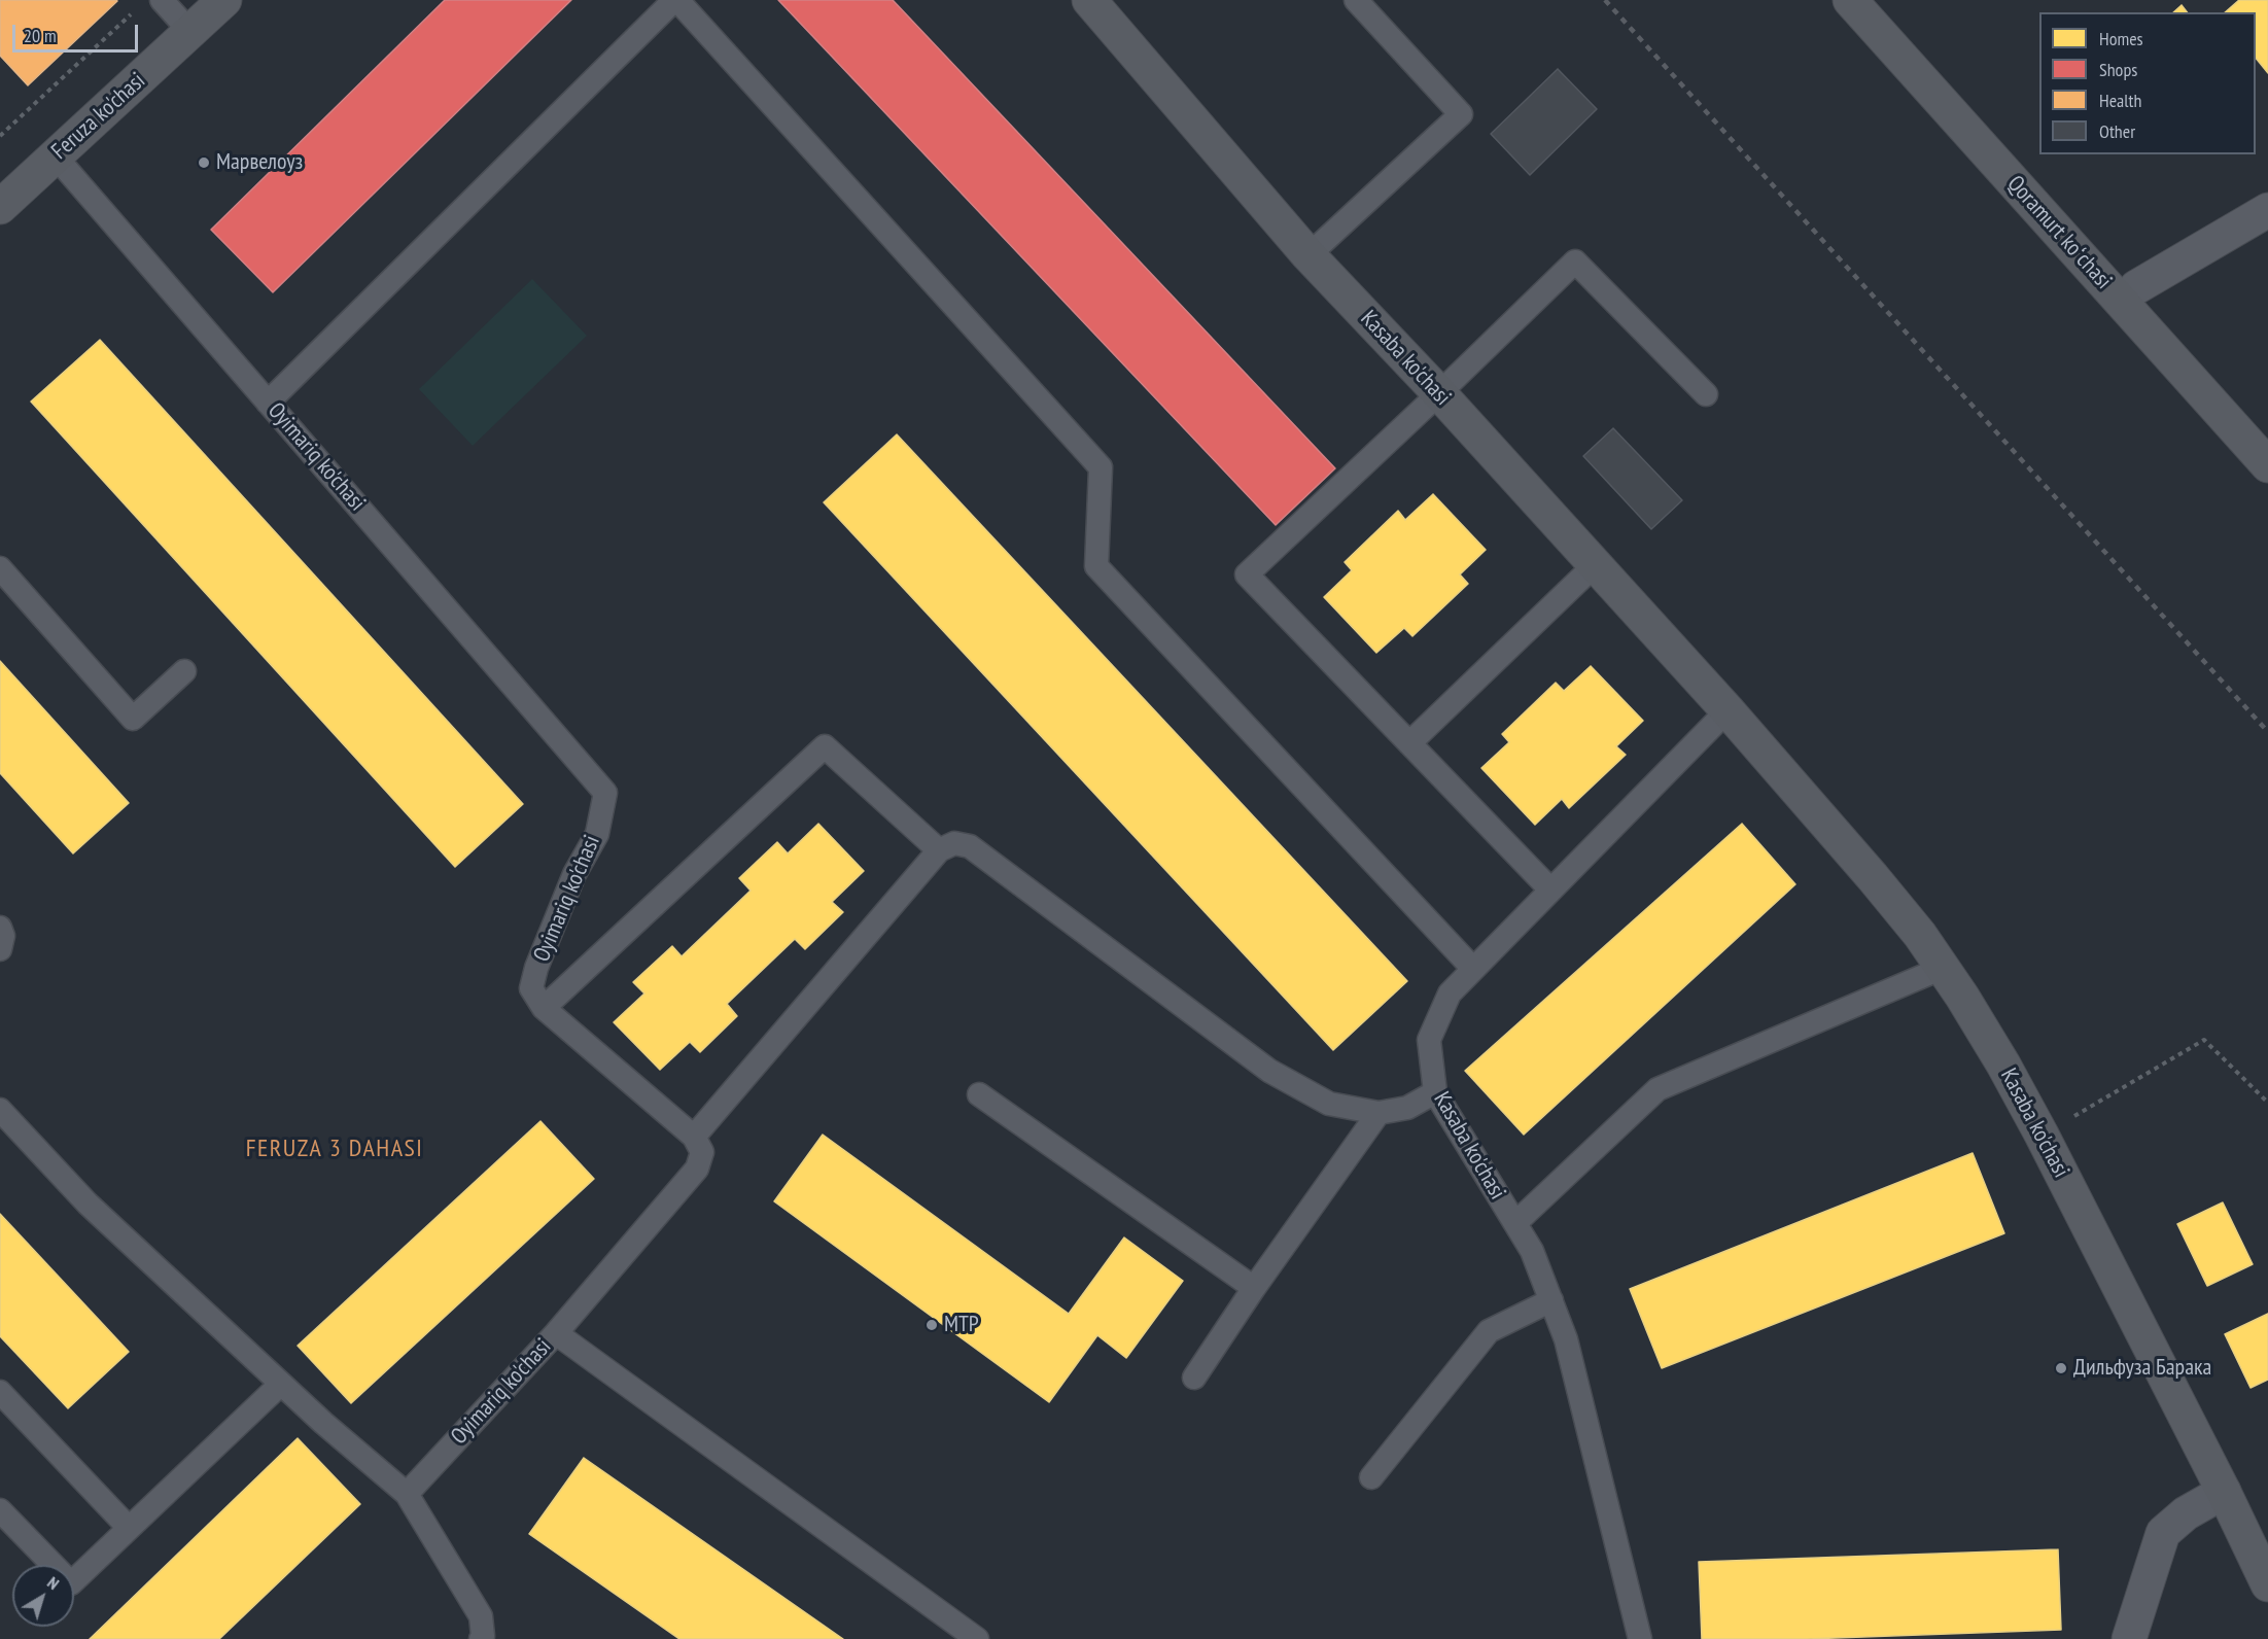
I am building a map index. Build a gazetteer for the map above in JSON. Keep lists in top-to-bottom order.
{
  "streets": {
    "street": ["Feruza ko'chasi", "Qoramurt koʻchasi", "Kasaba ko'chasi"],
    "lane": ["Oyimariq ko'chasi"]
  },
  "crossings": [
    ["Feruza ko'chasi", "Oyimariq ko'chasi"]
  ],
  "districts": ["FERUZA 3 DAHASI"],
  "places": ["Марвелоуз", "MTP", "Дильфуза Барака"],
  "legend": [
    "Homes",
    "Shops",
    "Health",
    "Other"
  ],
  "scale_bar": "20 m",
  "north": "top right"
}
